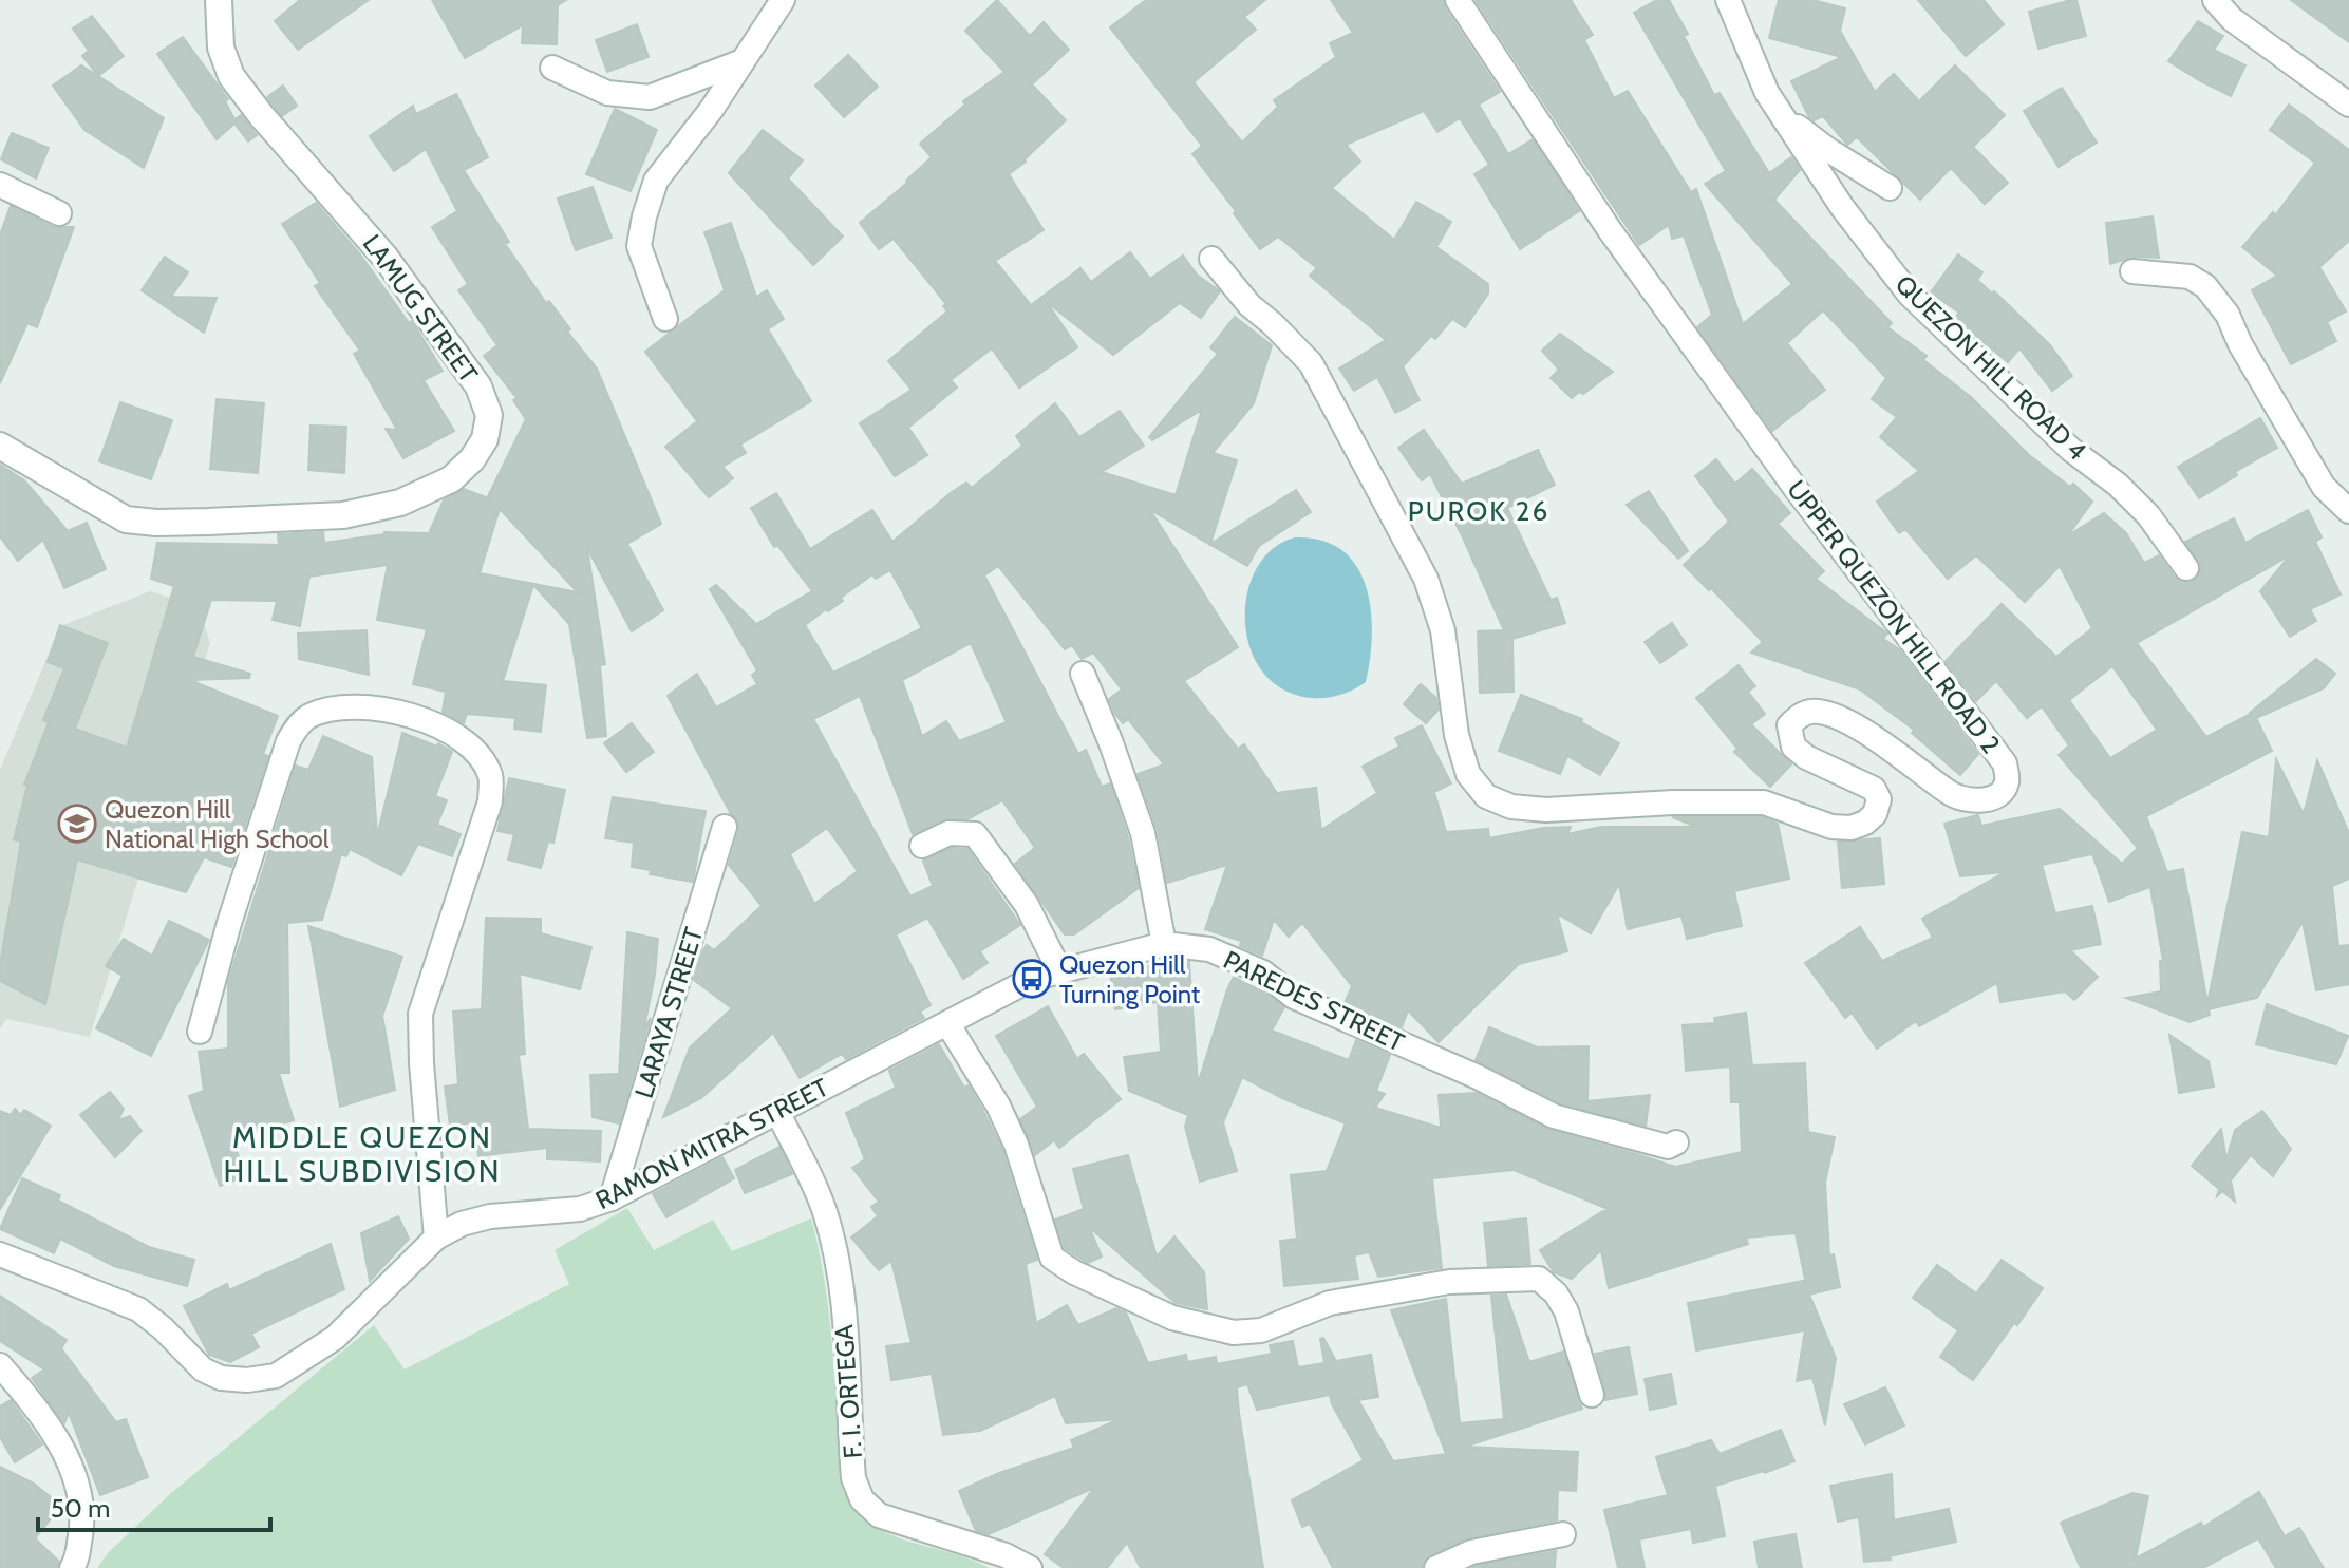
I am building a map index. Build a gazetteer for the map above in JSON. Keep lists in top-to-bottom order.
{
  "streets": {
    "street": [
      "LAMUG STREET",
      "QUEZON HILL ROAD 4",
      "UPPER QUEZON HILL ROAD 2",
      "PAREDES STREET",
      "LARAYA STREET",
      "RAMON MITRA STREET",
      "F. I. ORTEGA"
    ]
  },
  "crossings": [
    ["PAREDES STREET", "RAMON MITRA STREET"],
    ["LARAYA STREET", "RAMON MITRA STREET"],
    ["RAMON MITRA STREET", "F. I. ORTEGA"]
  ],
  "districts": ["PUROK 26", "MIDDLE QUEZON HILL SUBDIVISION"],
  "places": {
    "school or university": ["Quezon Hill National High School"],
    "bus stop": ["Quezon Hill Turning Point"]
  },
  "scale_bar": "50 m"
}
